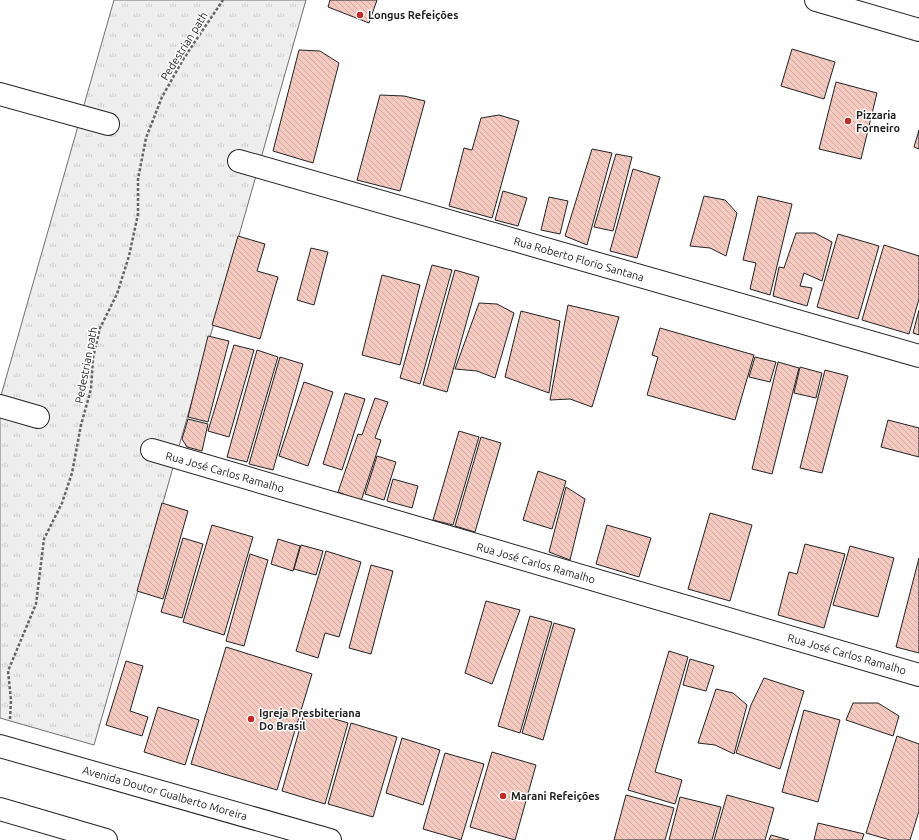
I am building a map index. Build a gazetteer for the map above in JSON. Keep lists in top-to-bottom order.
{
  "streets": {
    "street": ["Rua Roberto Florio Santana", "Rua José Carlos Ramalho", "Avenida Doutor Gualberto Moreira"],
    "path": ["Pedestrian path"]
  },
  "crossings": [
    ["Pedestrian path", "Avenida Doutor Gualberto Moreira"]
  ],
  "places": [
    "Longus Refeições",
    "Pizzaria Forneiro",
    "Igreja Presbiteriana Do Brasil",
    "Marani Refeições"
  ]
}
